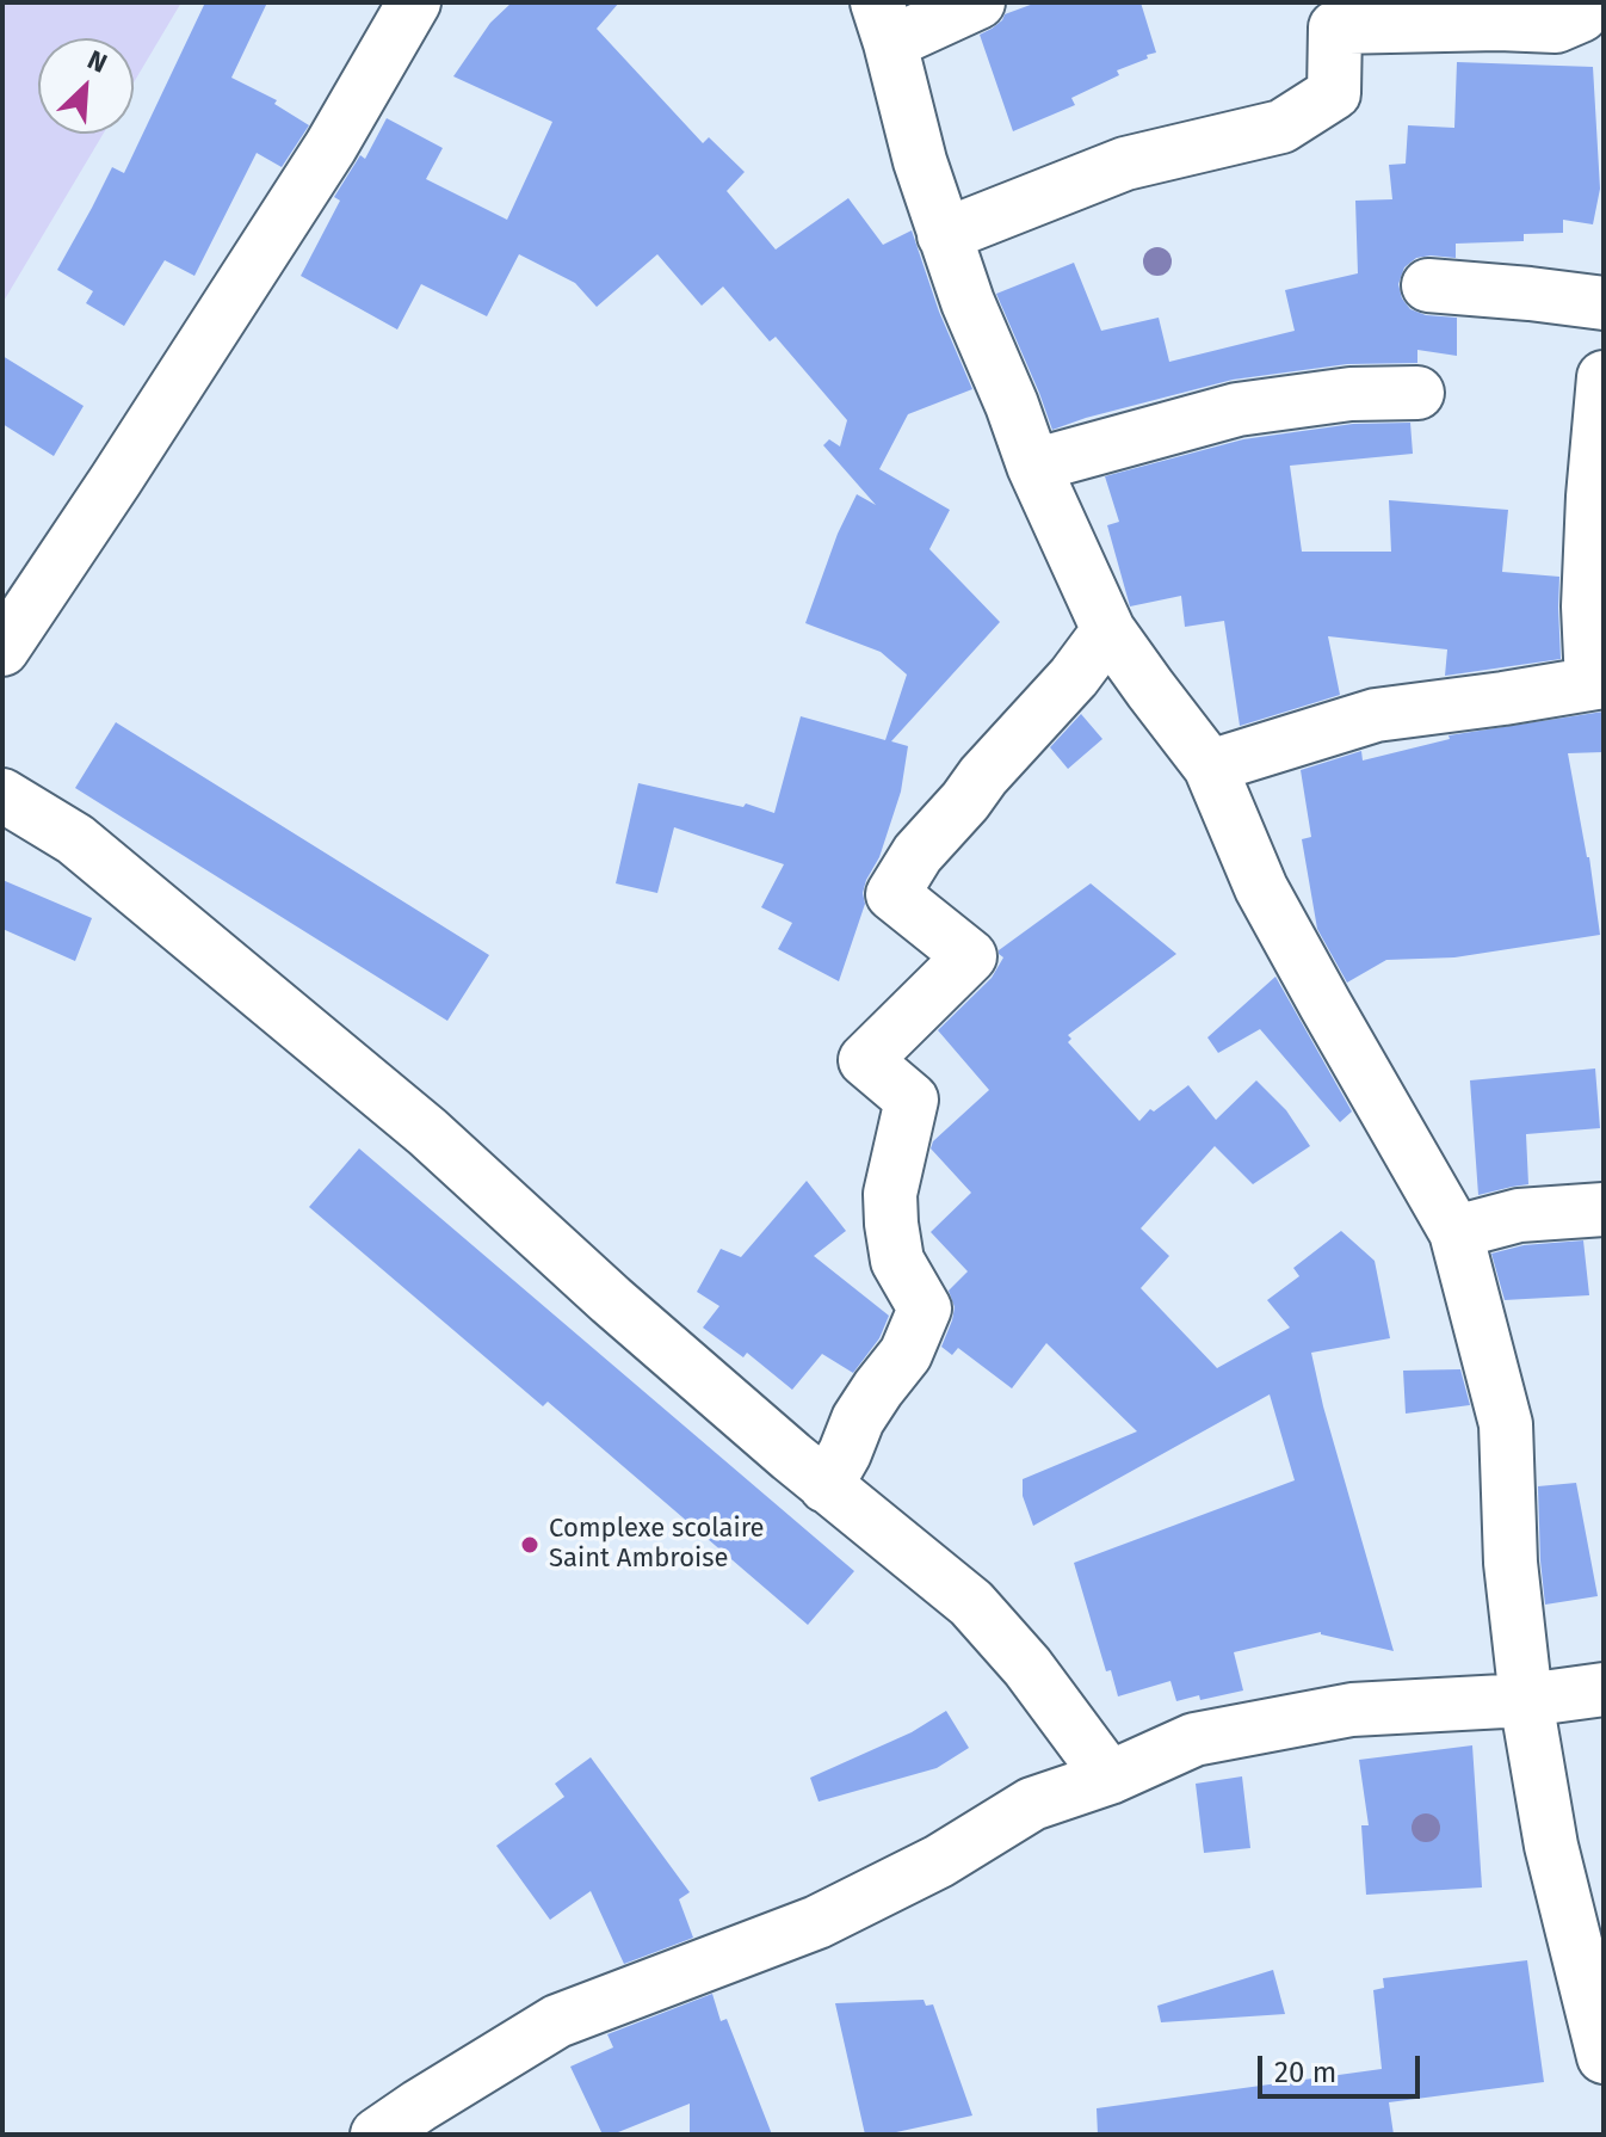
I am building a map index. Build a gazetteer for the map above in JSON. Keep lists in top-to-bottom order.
{
  "places": ["Complexe scolaire Saint Ambroise"],
  "scale_bar": "20 m",
  "north": "top right"
}
